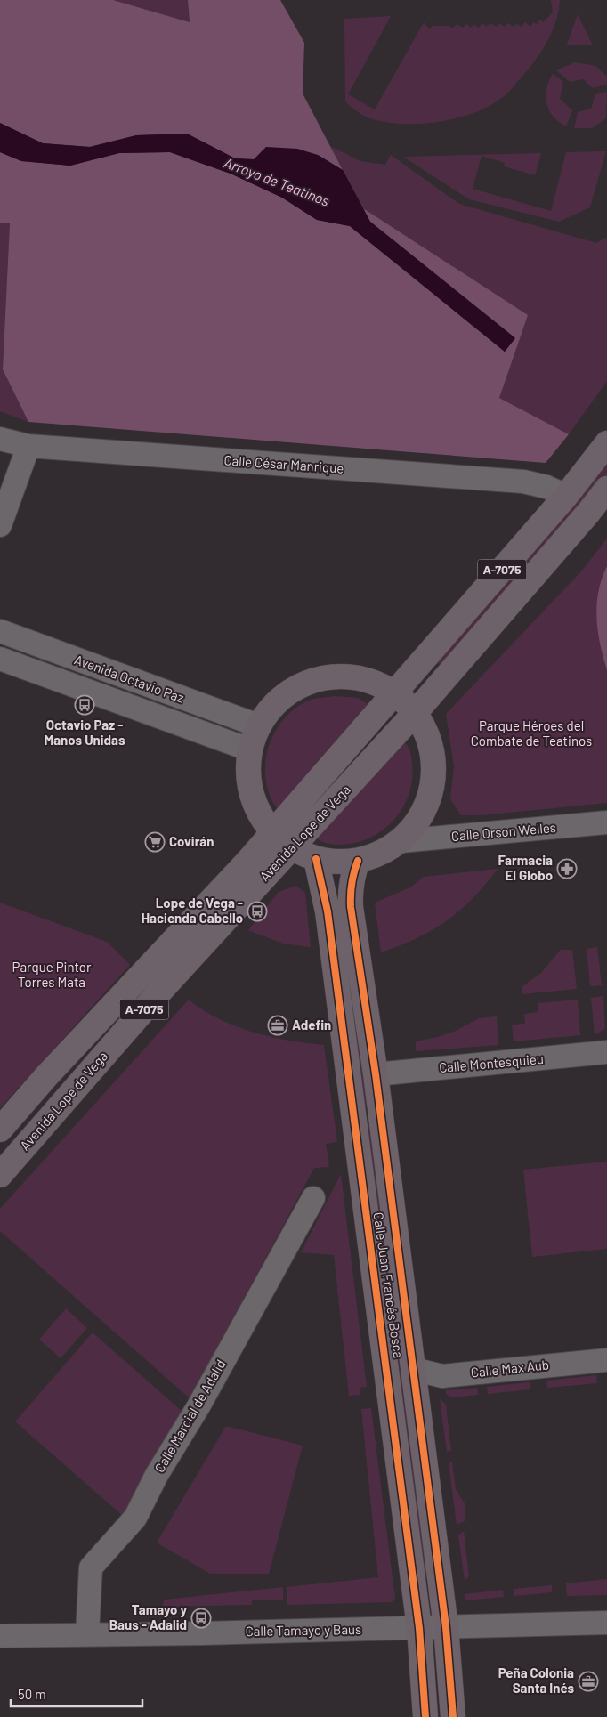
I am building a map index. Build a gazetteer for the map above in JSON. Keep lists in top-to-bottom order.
{
  "streets": {
    "main road": ["A-7075", "Avenida Lope de Vega", "Calle Juan Francés Bosca"],
    "street": [
      "Calle César Manrique",
      "Avenida Octavio Paz",
      "Calle Orson Welles",
      "Calle Montesquieu",
      "Calle Max Aub",
      "Calle Marcial de Adalid",
      "Calle Tamayo y Baus"
    ]
  },
  "crossings": [
    ["Calle César Manrique", "Avenida Lope de Vega"],
    ["Calle Montesquieu", "Calle Juan Francés Bosca"],
    ["Calle Juan Francés Bosca", "Calle Max Aub"],
    ["Calle Juan Francés Bosca", "Calle Tamayo y Baus"],
    ["Calle Marcial de Adalid", "Calle Tamayo y Baus"]
  ],
  "water": ["Arroyo de Teatinos"],
  "parks": ["Parque Héroes del Combate de Teatinos", "Parque Pintor Torres Mata"],
  "places": {
    "bus stop": ["Octavio Paz - Manos Unidas", "Lope de Vega - Hacienda Cabello", "Tamayo y Baus - Adalid"],
    "supermarket": ["Covirán"],
    "pharmacy": ["Farmacia El Globo"],
    "office": ["Adefin", "Peña Colonia Santa Inés"]
  },
  "scale_bar": "50 m"
}
